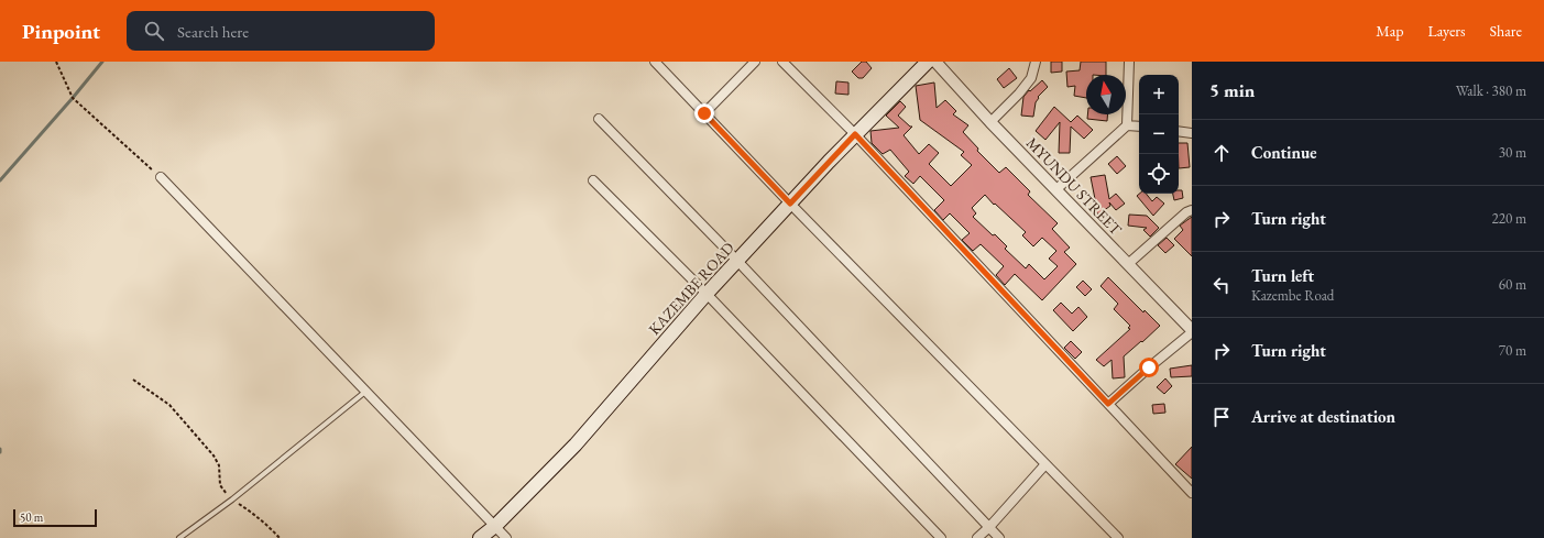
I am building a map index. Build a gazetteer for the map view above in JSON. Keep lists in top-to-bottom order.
{
  "streets": {
    "main road": ["KAZEMBE ROAD"],
    "street": ["MYUNDU STREET"]
  },
  "scale_bar": "50 m",
  "north": "top",
  "page": {
    "header": "Pinpoint",
    "search": "Search here",
    "nav": ["Map", "Layers", "Share"],
    "heading": ["5 min", "Walk · 380 m"],
    "map_buttons": ["+", "−"],
    "list": [
      ["Continue", "30 m"],
      ["Turn right", "220 m"],
      ["Turn left", "Kazembe Road", "60 m"],
      ["Turn right", "70 m"],
      "Arrive at destination"
    ],
    "scale": "50 m"
  }
}
